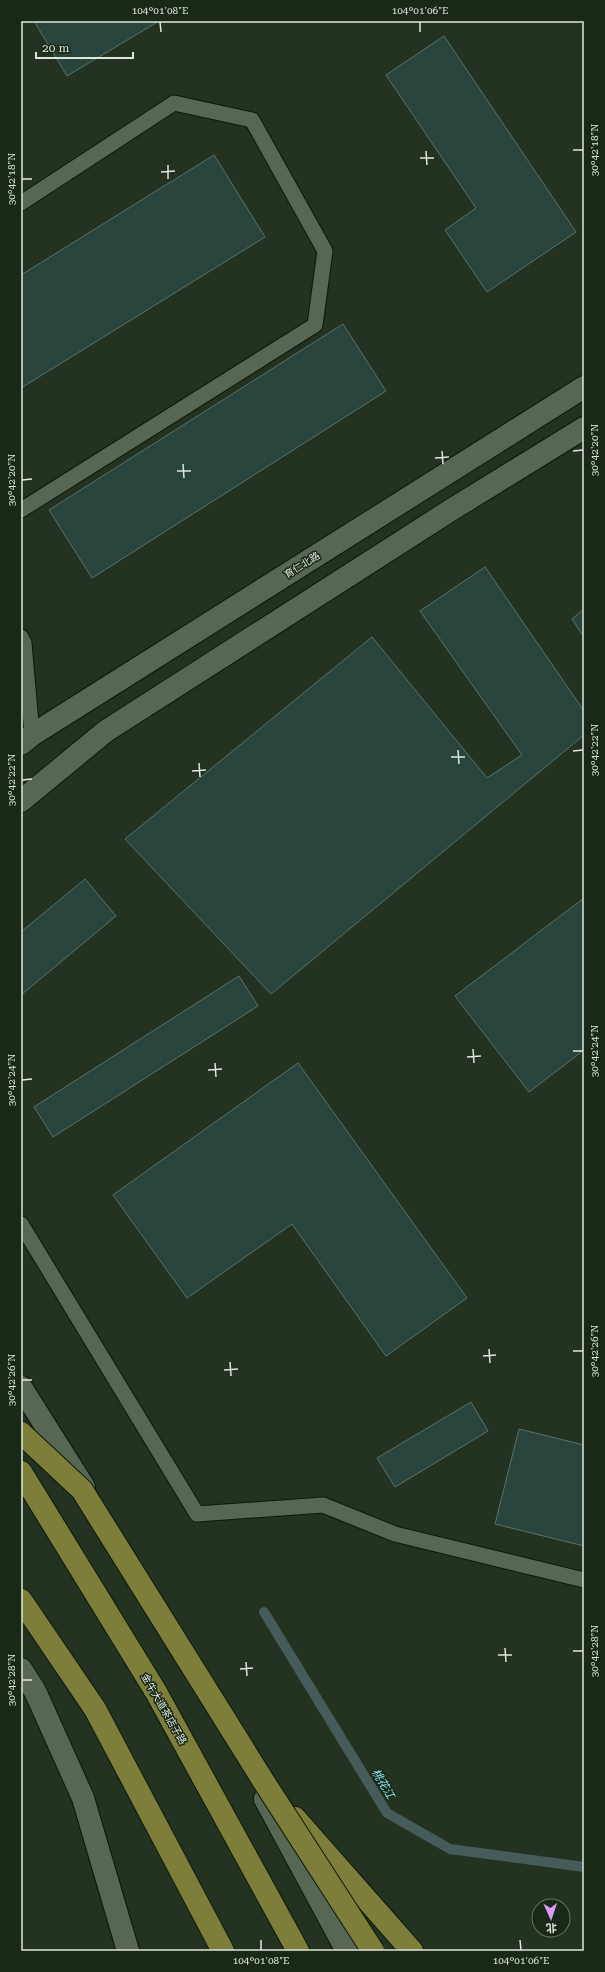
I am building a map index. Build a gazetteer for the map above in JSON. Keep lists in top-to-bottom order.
{
  "streets": {
    "highway": ["金牛大道茶店子路"],
    "street": ["育仁北路"]
  },
  "water": ["桃花江"],
  "scale_bar": "20 m",
  "north": "bottom",
  "coordinates": [
    "104°01'08\"E",
    "104°01'06\"E",
    "30°42'18\"N",
    "30°42'20\"N",
    "30°42'22\"N",
    "30°42'24\"N",
    "30°42'26\"N",
    "30°42'28\"N"
  ]
}
